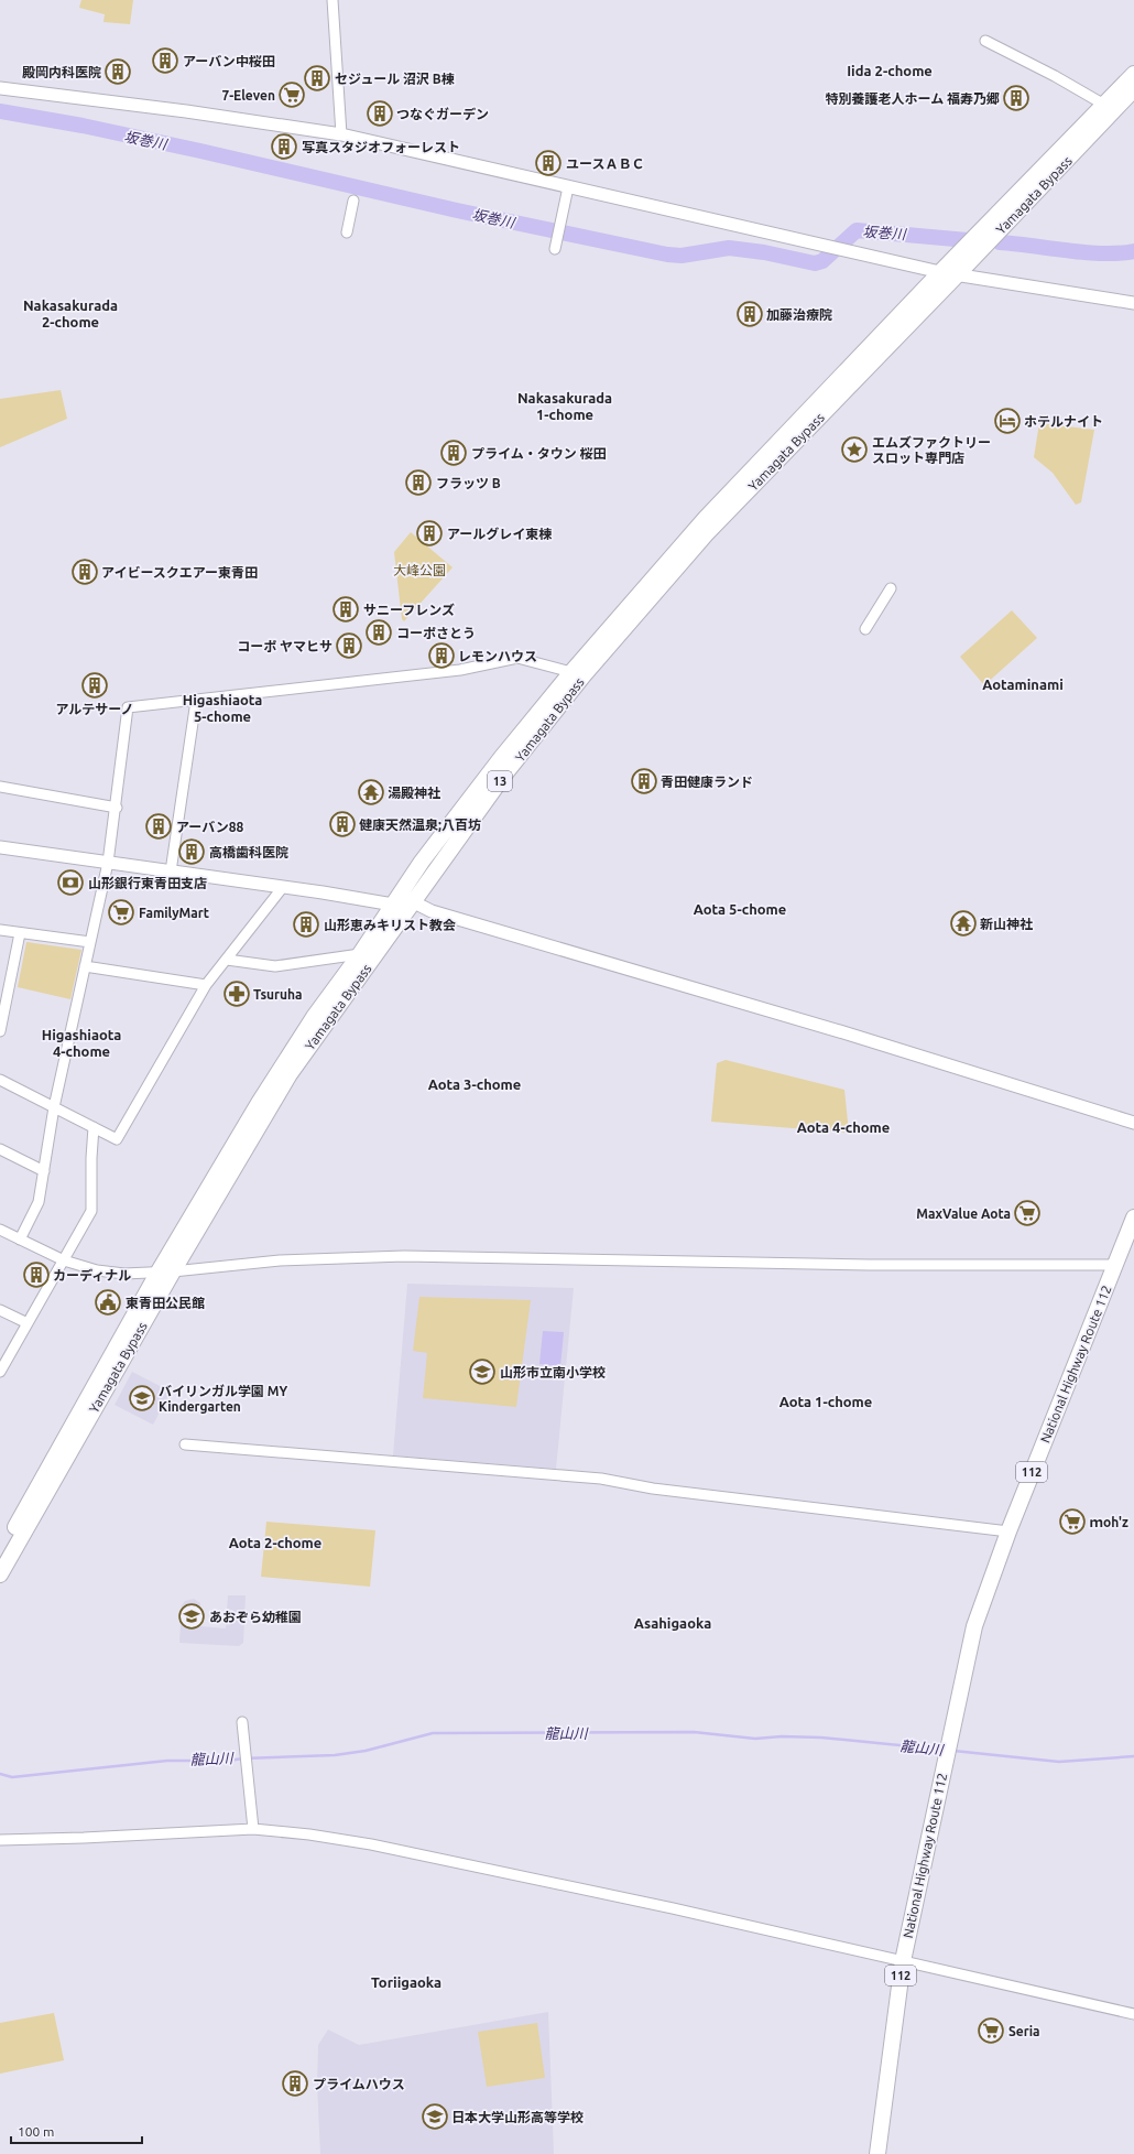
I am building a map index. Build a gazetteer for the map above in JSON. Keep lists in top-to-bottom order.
{
  "streets": {
    "highway": [
      "Yamagata Bypass",
      "13",
      "National Highway Route 112",
      "112"
    ]
  },
  "districts": [
    "Iida 2-chome",
    "Nakasakurada 2-chome",
    "Nakasakurada 1-chome",
    "Aotaminami",
    "Higashiaota 5-chome",
    "Aota 5-chome",
    "Higashiaota 4-chome",
    "Aota 3-chome",
    "Aota 4-chome",
    "Aota 1-chome",
    "Aota 2-chome",
    "Asahigaoka",
    "Toriigaoka"
  ],
  "water": ["坂巻川", "龍山川"],
  "parks": ["大峰公園"],
  "places": {
    "building": [
      "アーバン中桜田",
      "殿岡内科医院",
      "セジュール 沼沢 B棟",
      "特別養護老人ホーム 福寿乃郷",
      "つなぐガーデン",
      "写真スタジオフォーレスト",
      "ユースＡＢＣ",
      "加藤治療院",
      "プライム・タウン 桜田",
      "フラッツ B",
      "アールグレイ東棟",
      "アイビースクエアー東青田",
      "サニーフレンズ",
      "コーポさとう",
      "コーポ ヤマヒサ",
      "レモンハウス",
      "アルテサーノ",
      "青田健康ランド",
      "健康天然温泉;八百坊",
      "アーバン88",
      "高橋歯科医院",
      "山形恵みキリスト教会",
      "カーディナル",
      "プライムハウス"
    ],
    "supermarket": [
      "7-Eleven",
      "FamilyMart",
      "MaxValue Aota",
      "ｍoh'z",
      "Seria"
    ],
    "hotel": ["ホテルナイト"],
    "place": ["エムズファクトリー スロット専門店"],
    "temple": ["湯殿神社", "新山神社"],
    "bank": ["山形銀行東青田支店"],
    "pharmacy": ["Tsuruha"],
    "public building": ["東青田公民館"],
    "school or university": [
      "山形市立南小学校",
      "バイリンガル学園 MY Kindergarten",
      "あおぞら幼稚園",
      "日本大学山形高等学校"
    ]
  },
  "scale_bar": "100 m"
}
